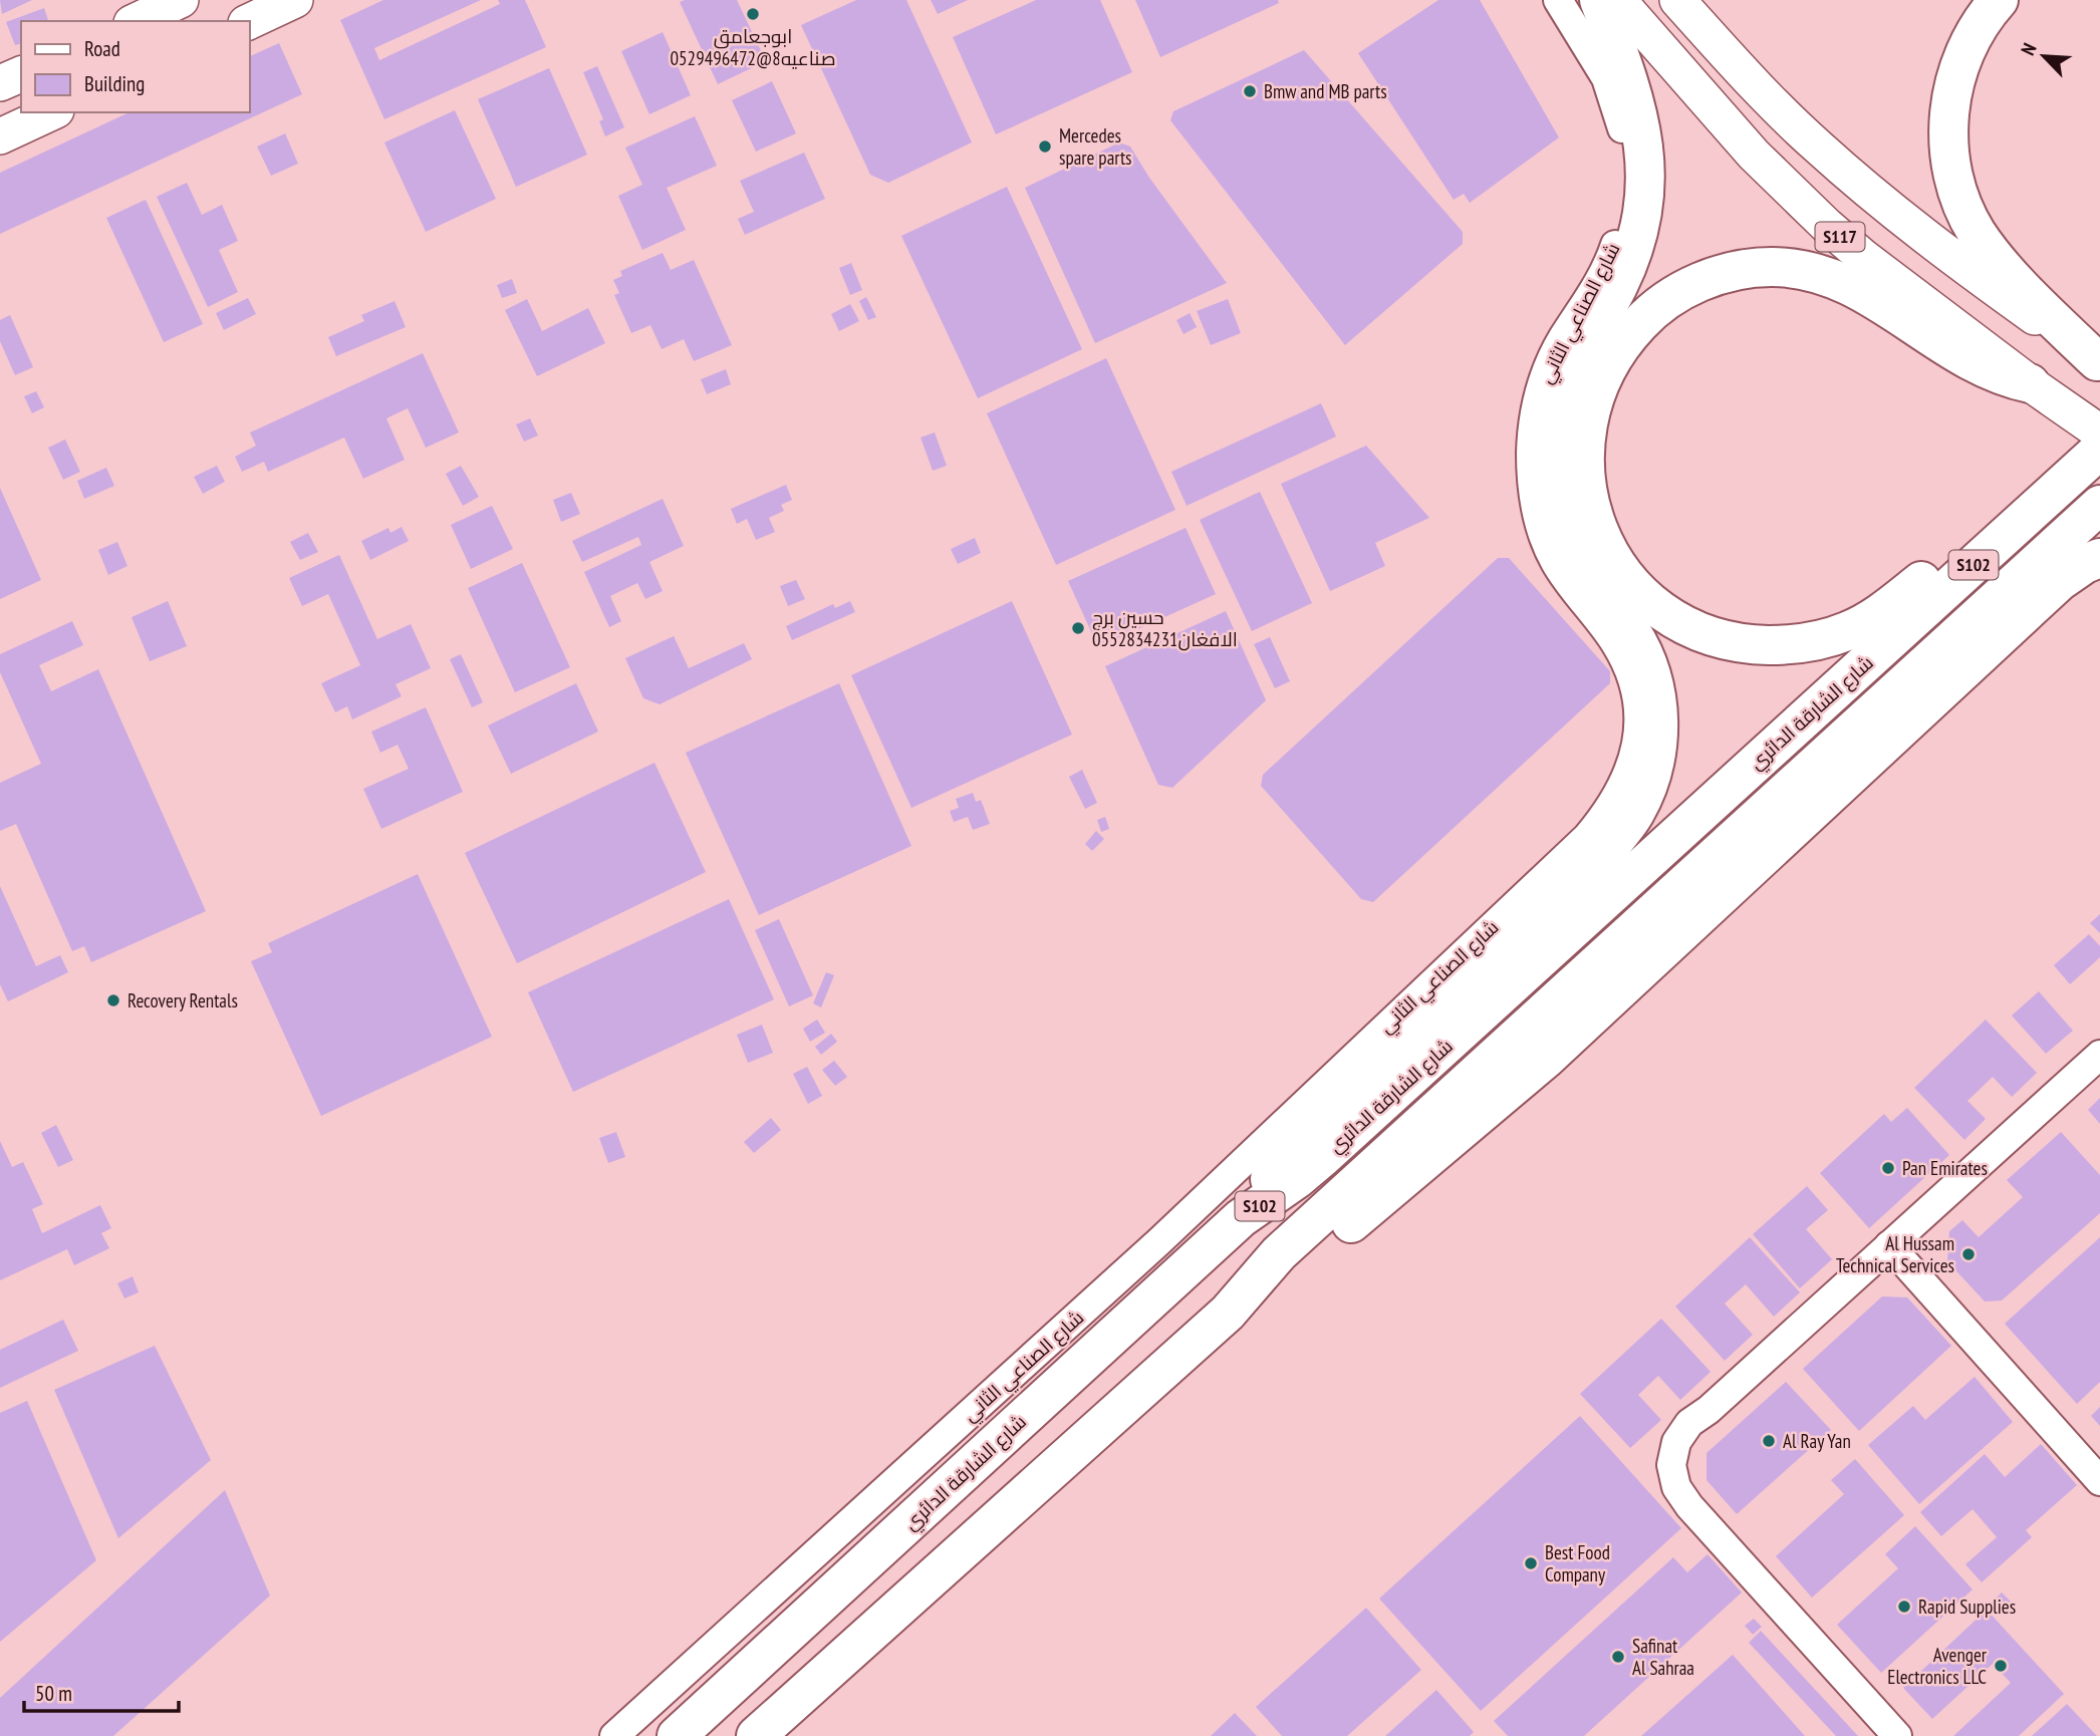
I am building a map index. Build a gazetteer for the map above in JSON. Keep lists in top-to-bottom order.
{
  "streets": {
    "highway": ["S102", "شارع الشارقة الدائري"],
    "main road": ["S117"],
    "street": ["شارع الصناعي الثاني"]
  },
  "places": [
    "ابوجعامق صناعيه8@0529496472",
    "Bmw and MB parts",
    "Mercedes spare parts",
    "حسين برج الافغان0552834231",
    "Recovery Rentals",
    "Pan Emirates",
    "Al Hussam Technical Services",
    "Al Ray Yan",
    "Best Food Company",
    "Rapid Supplies",
    "Safinat Al Sahraa",
    "Avenger Electronics LLC"
  ],
  "legend": ["Road", "Building"],
  "scale_bar": "50 m",
  "north": "top left"
}
